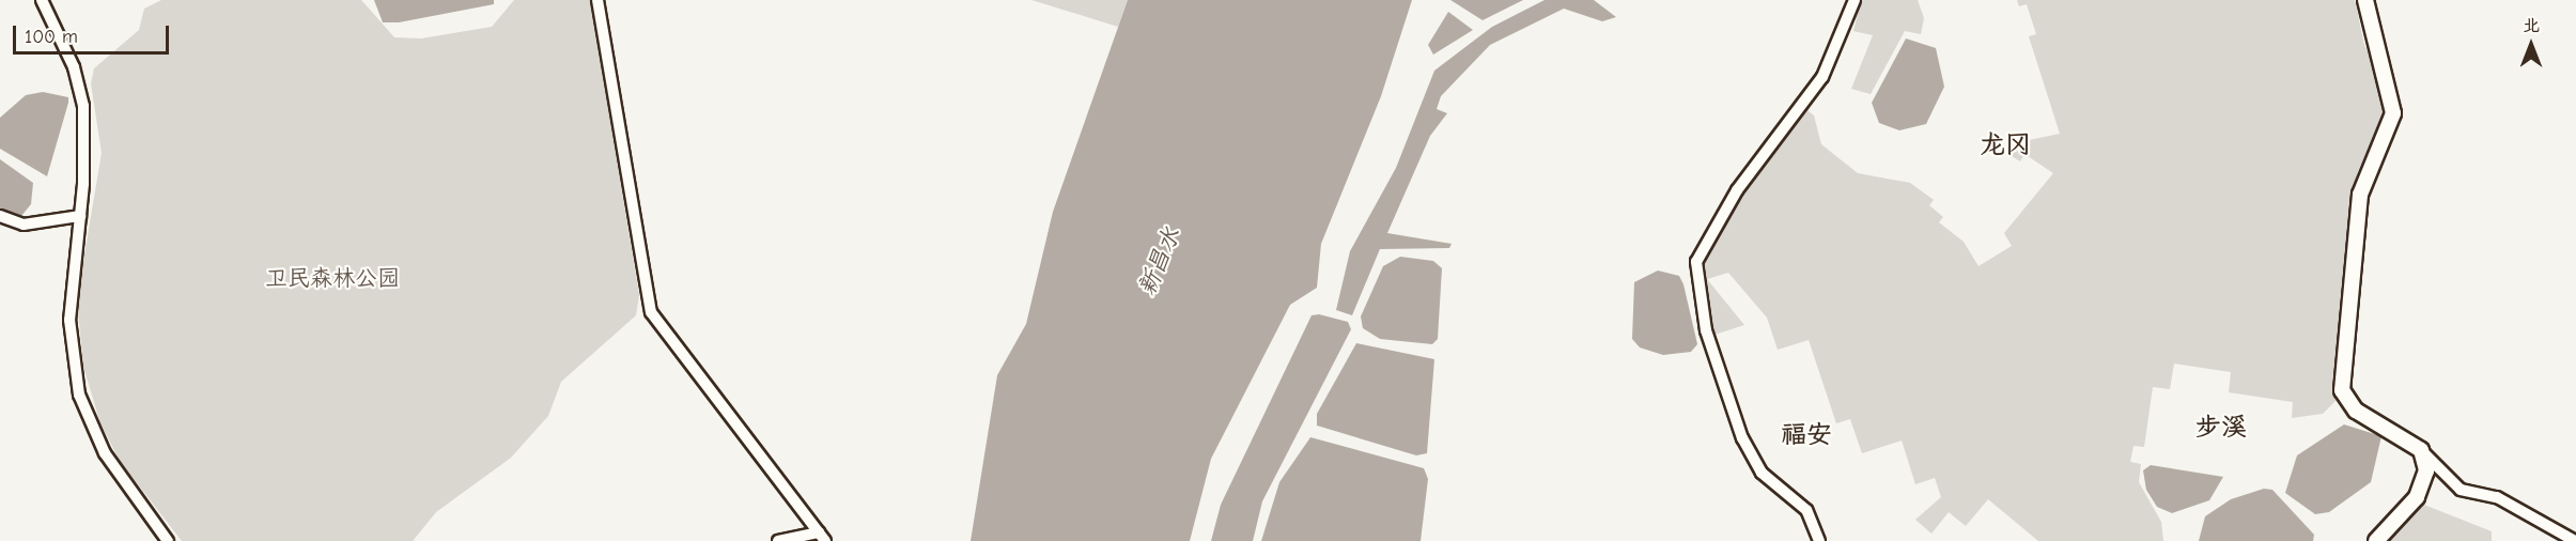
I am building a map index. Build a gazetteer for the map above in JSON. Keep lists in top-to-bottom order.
{
  "districts": ["龙冈", "步溪", "福安"],
  "water": ["新昌水"],
  "parks": ["卫民森林公园"],
  "scale_bar": "100 m",
  "north": "top"
}
